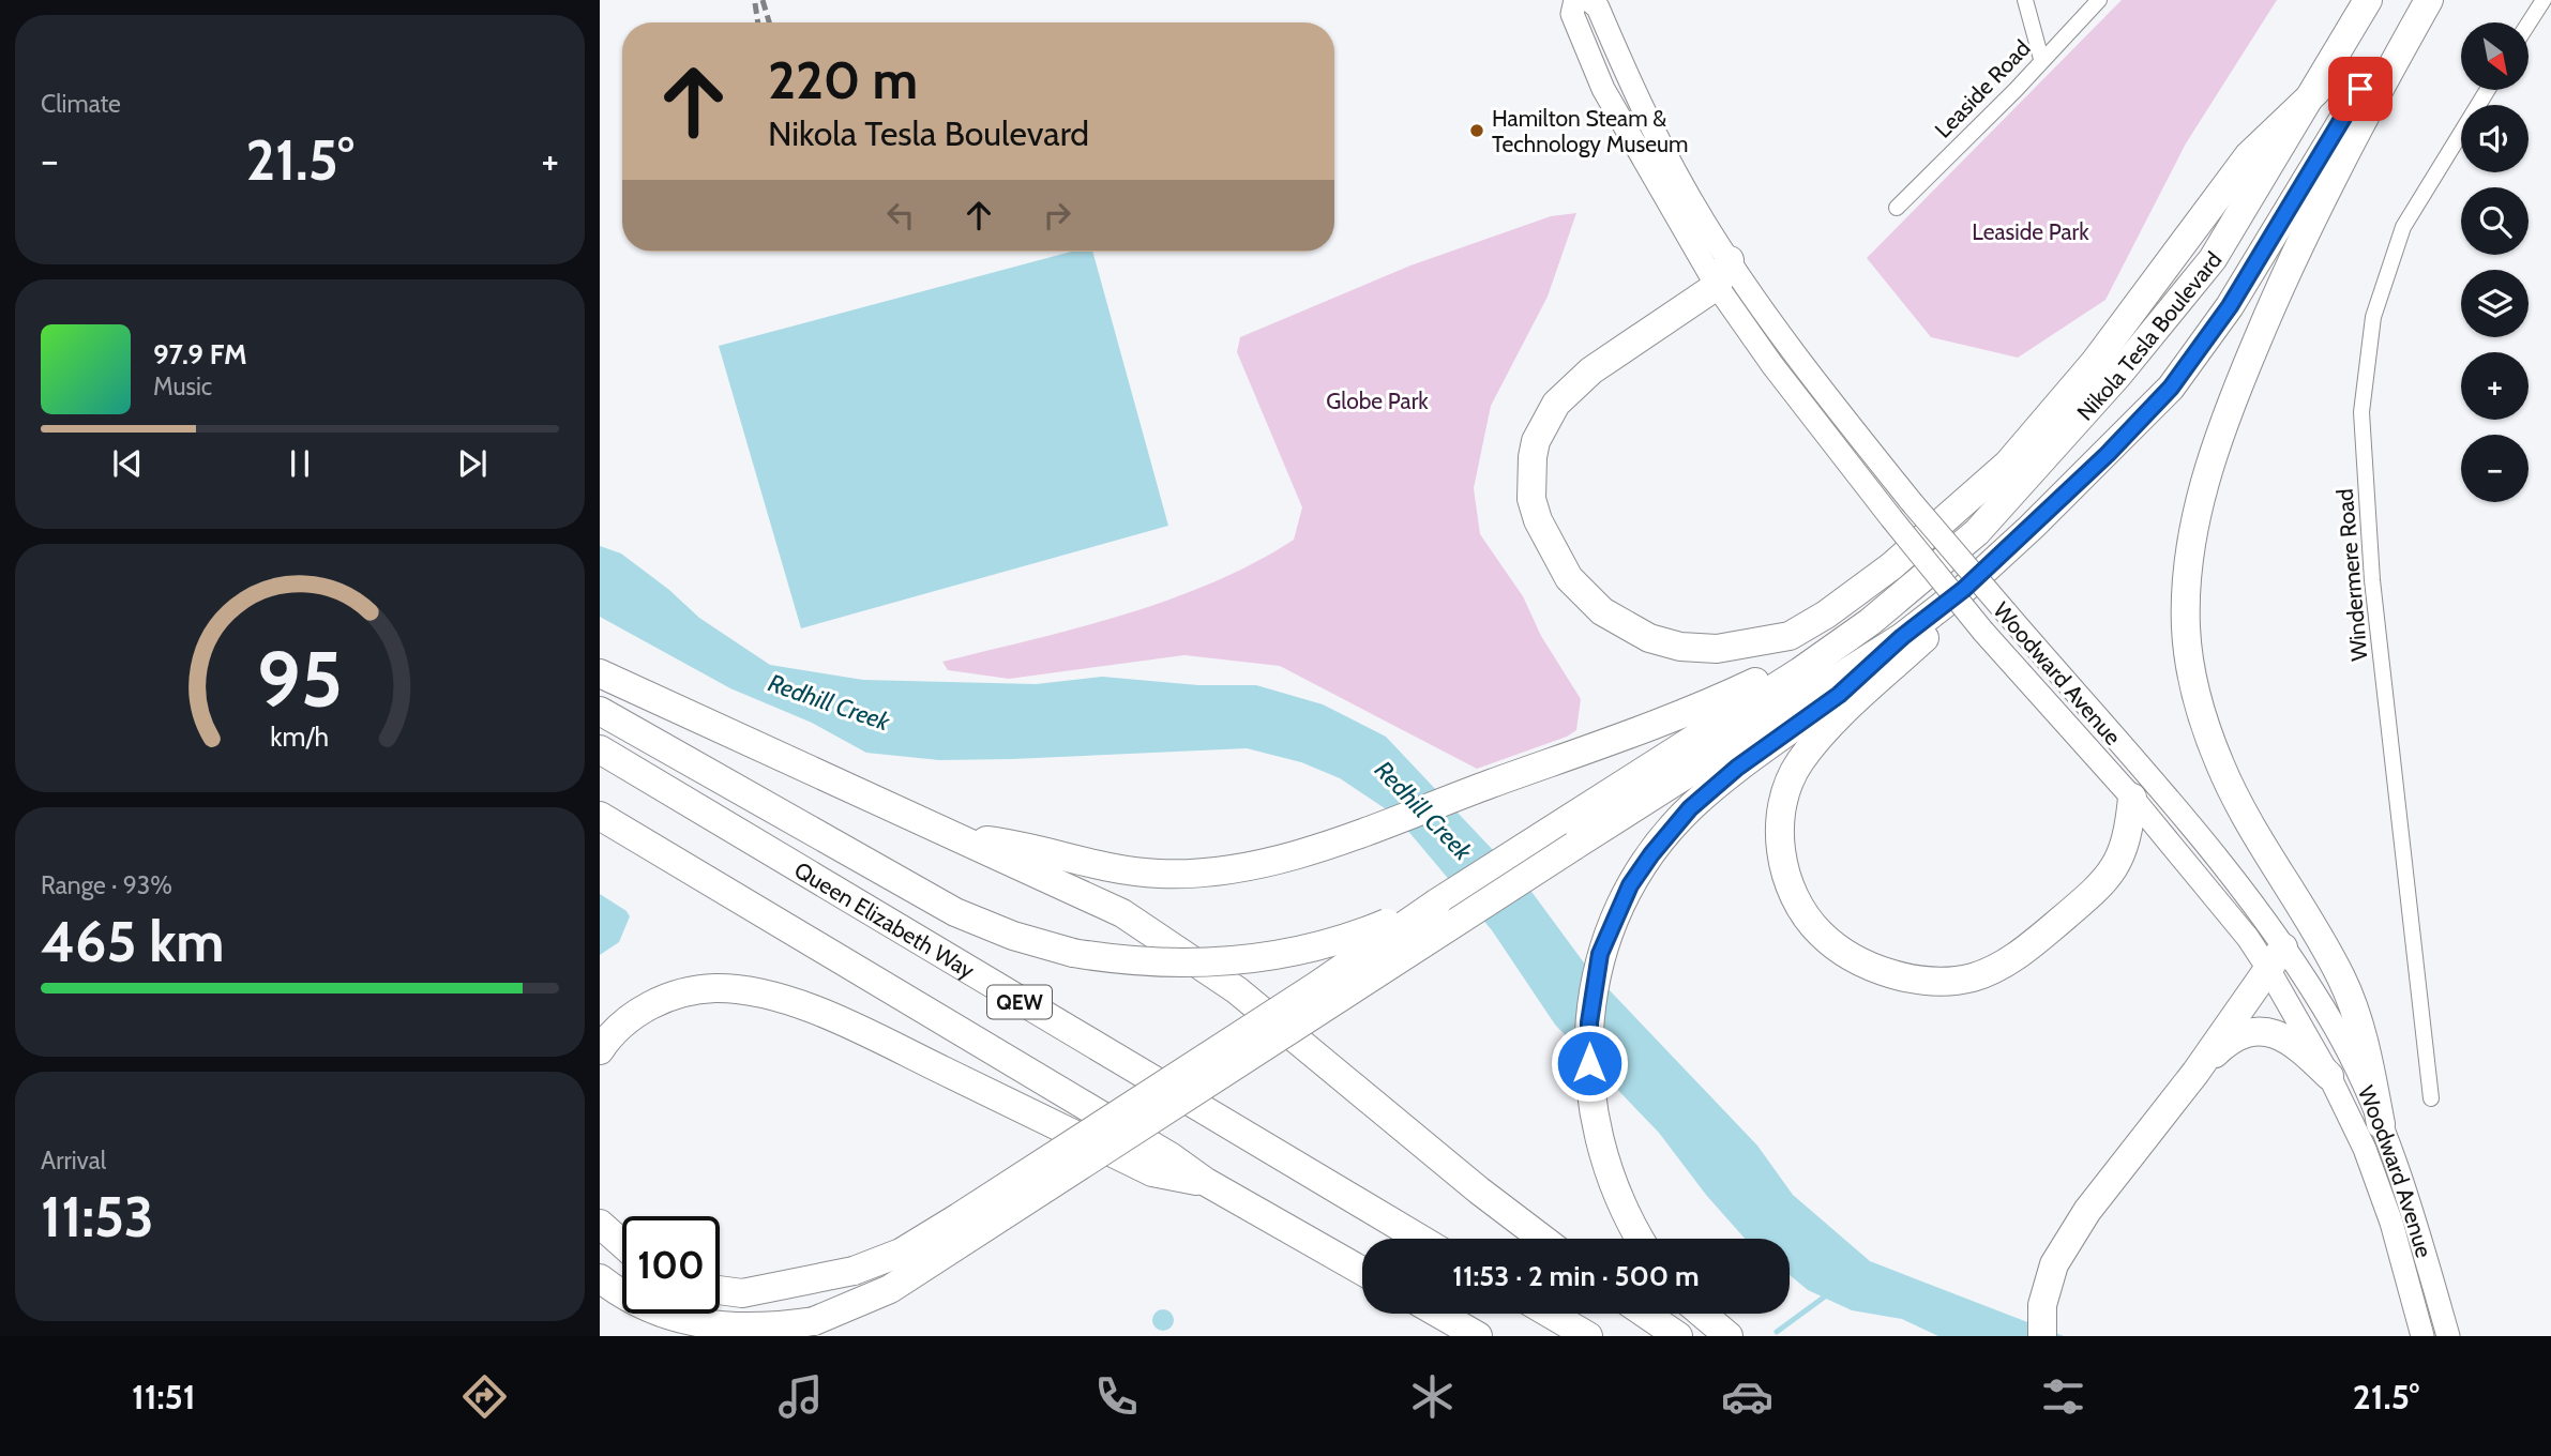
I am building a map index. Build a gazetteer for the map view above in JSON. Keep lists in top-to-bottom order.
{
  "streets": {
    "highway": ["Nikola Tesla Boulevard", "Queen Elizabeth Way", "QEW"],
    "main road": ["Woodward Avenue"],
    "street": ["Leaside Road", "Windermere Road"]
  },
  "water": ["Redhill Creek"],
  "parks": ["Leaside Park", "Globe Park"],
  "places": ["Hamilton Steam & Technology Museum"],
  "north": "bottom right",
  "page": {
    "tile": [
      "Climate",
      ["Range · 93%", "465 km"],
      ["Arrival", "11:53"]
    ],
    "map_buttons": ["+", "−"],
    "turn": ["220 m", "Nikola Tesla Boulevard"],
    "heat": ["−", "21.5°", "+"],
    "song": ["97.9 FM", "Music"],
    "limit": "100",
    "trip": "11:53 · 2 min · 500 m",
    "tabs": ["11:51", "21.5°"],
    "gauge": ["95", "km/h"]
  }
}
